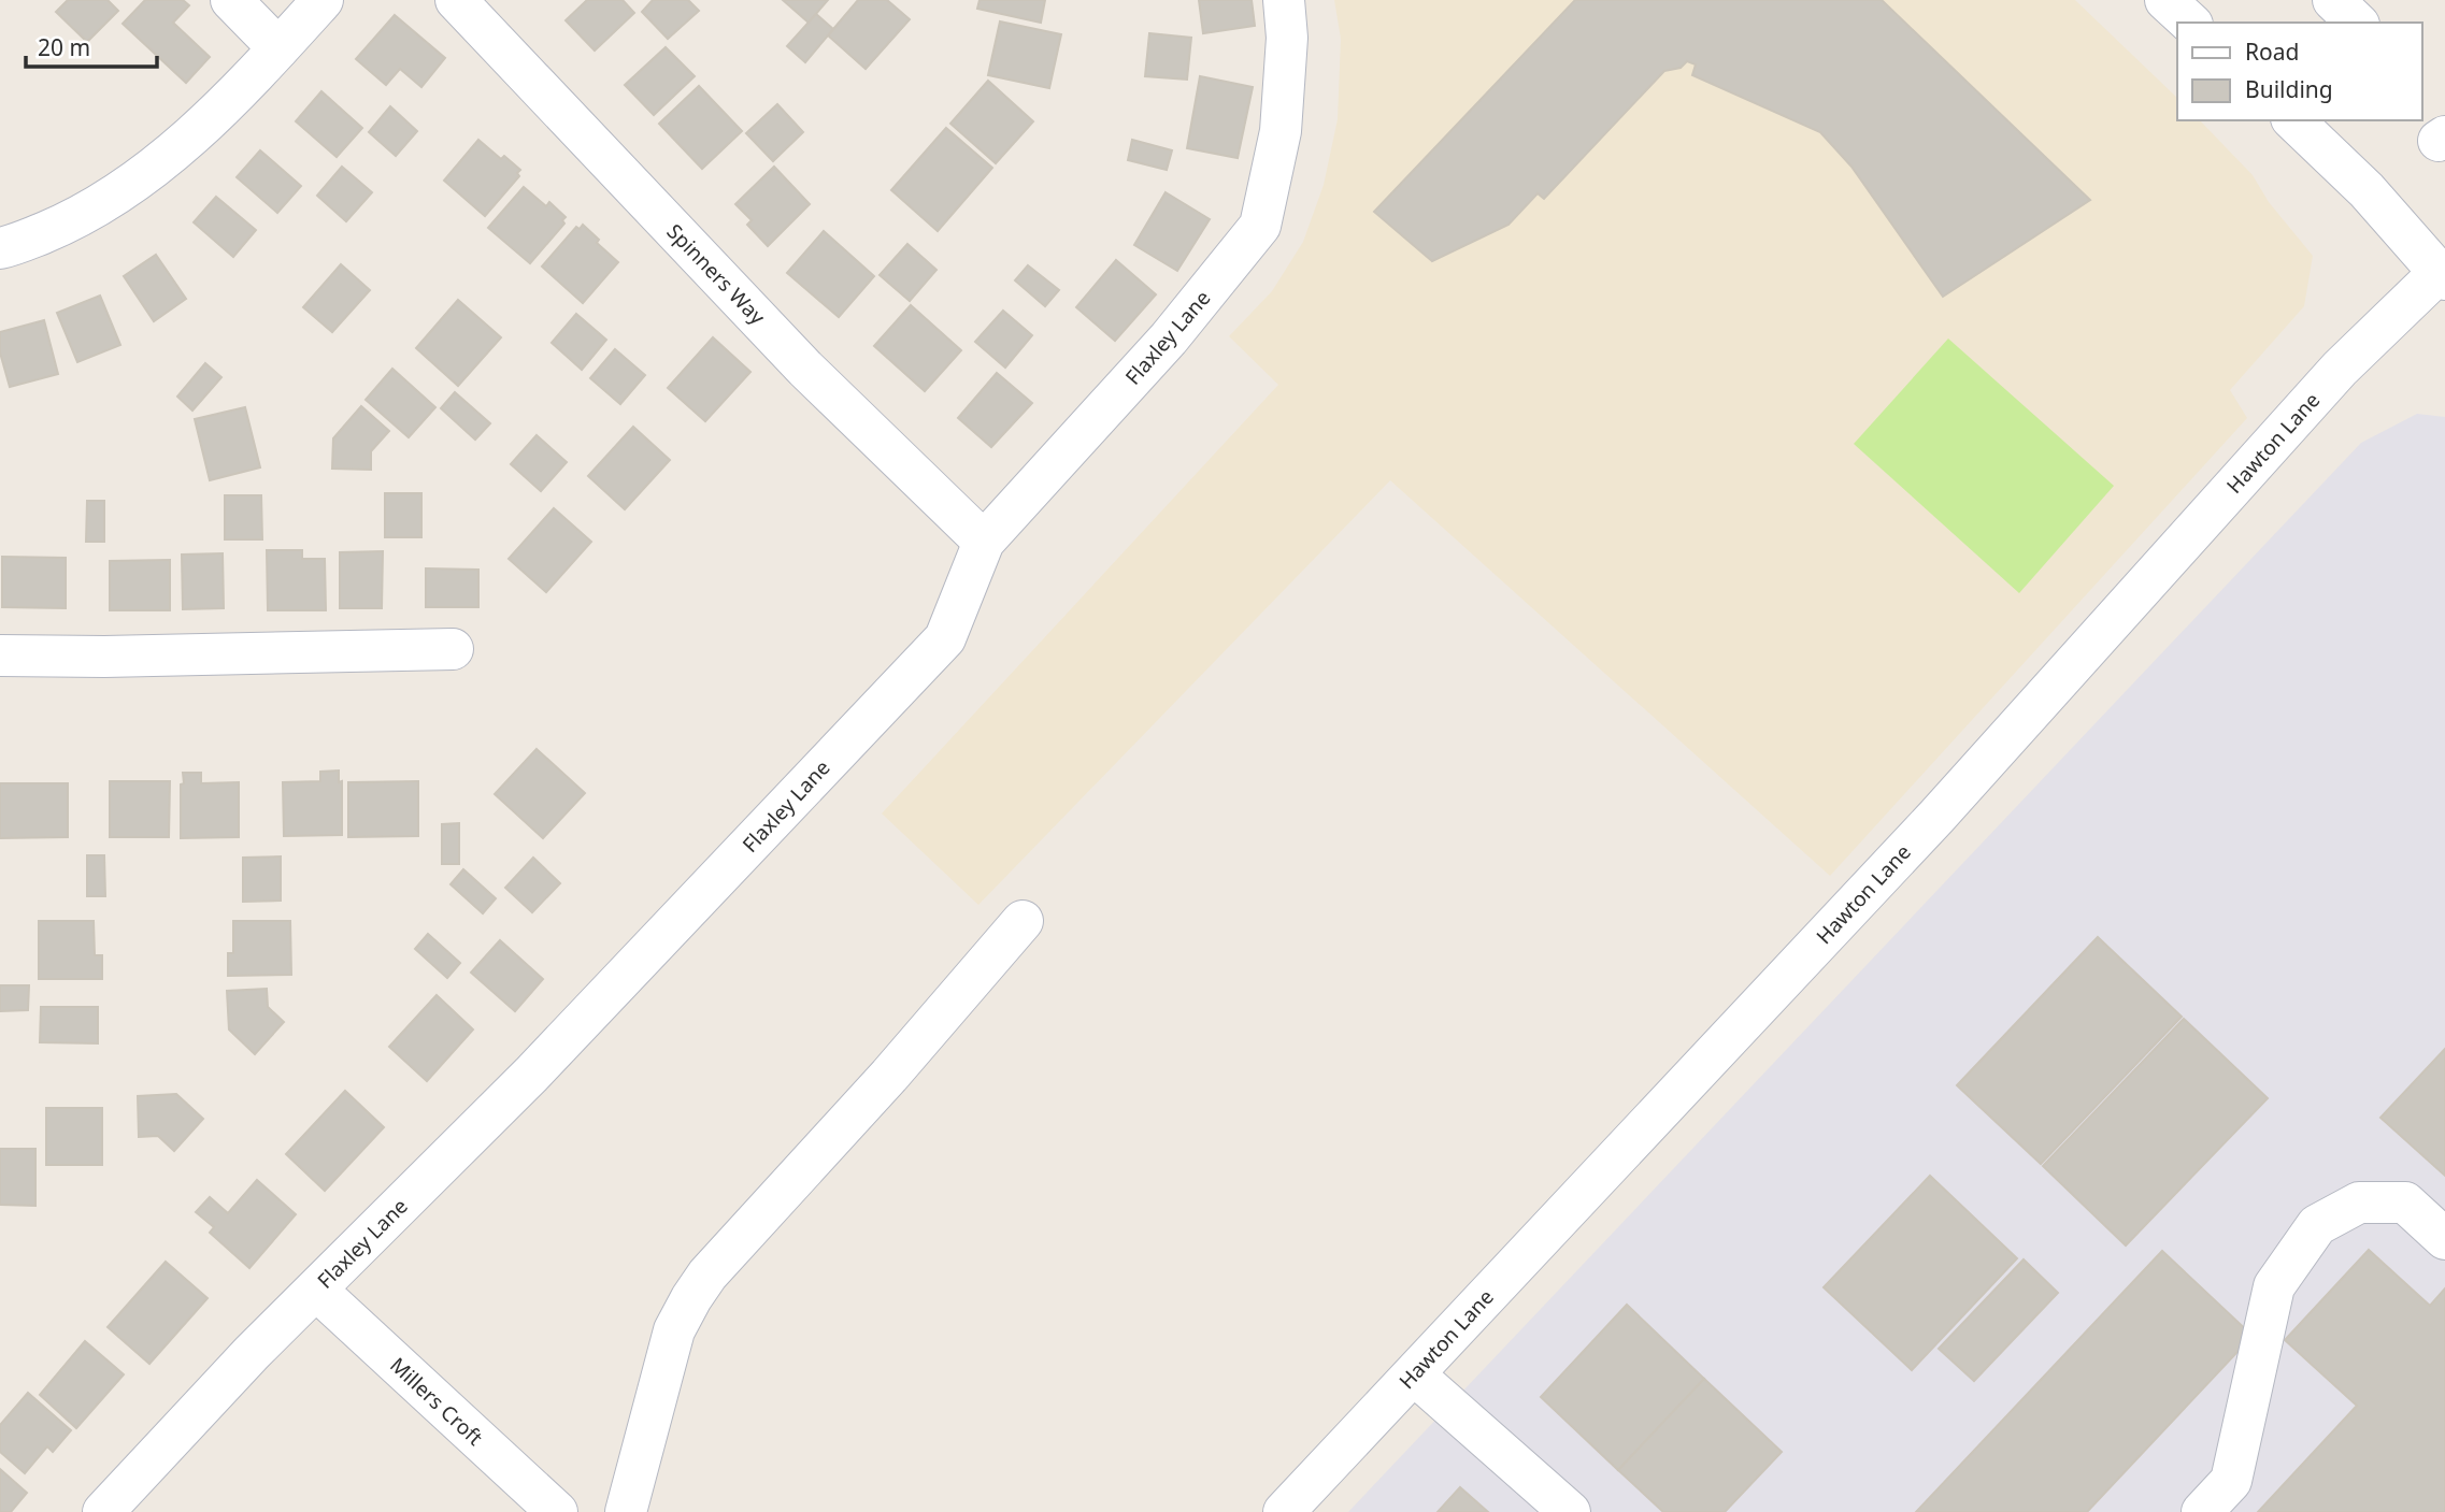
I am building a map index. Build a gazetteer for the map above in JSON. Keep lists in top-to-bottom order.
{
  "streets": {
    "street": [
      "Spinners Way",
      "Flaxley Lane",
      "Hawton Lane",
      "Millers Croft"
    ]
  },
  "crossings": [
    ["Spinners Way", "Flaxley Lane"],
    ["Flaxley Lane", "Millers Croft"]
  ],
  "legend": ["Road", "Building"],
  "scale_bar": "20 m"
}
